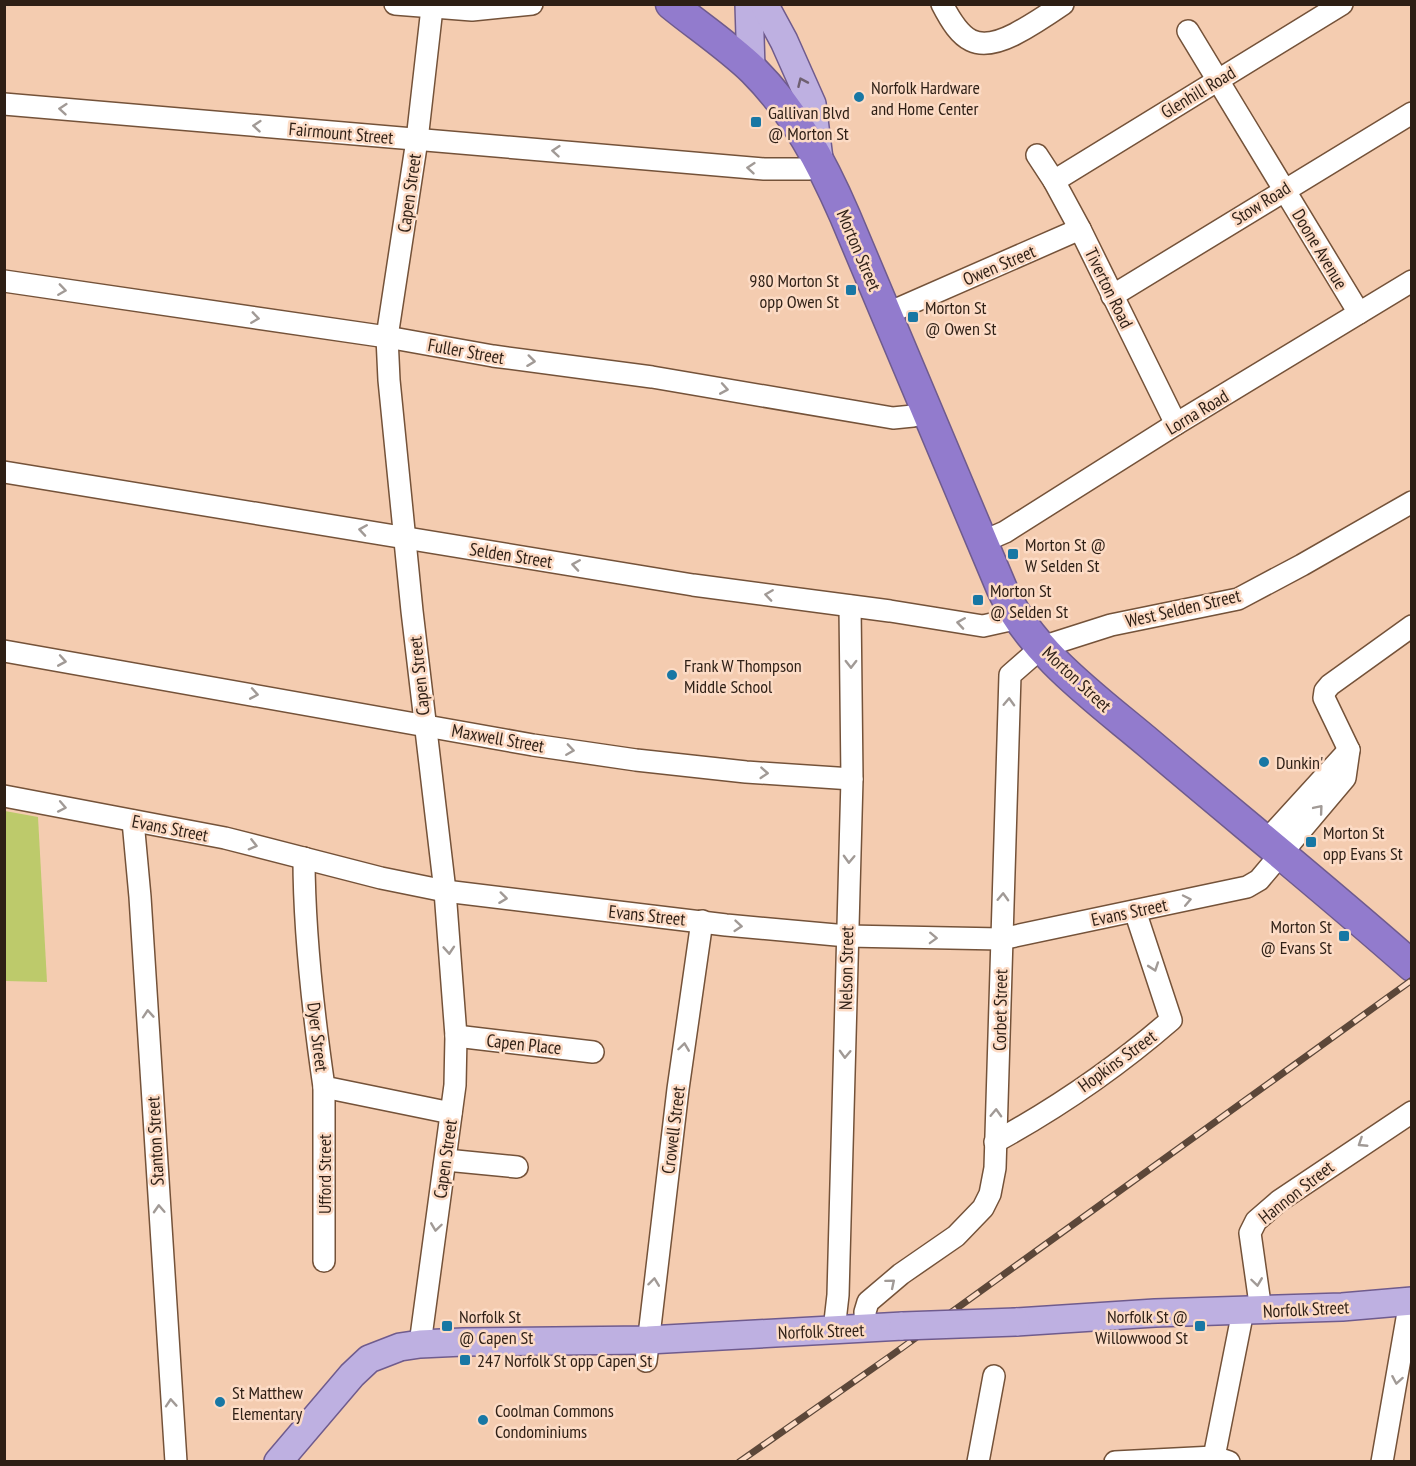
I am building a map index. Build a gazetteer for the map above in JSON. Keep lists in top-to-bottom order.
{
  "streets": {
    "highway": ["Morton Street"],
    "main road": ["Norfolk Street"],
    "street": [
      "Glenhill Road",
      "Fairmount Street",
      "Capen Street",
      "Stow Road",
      "Doone Avenue",
      "Owen Street",
      "Tiverton Road",
      "Fuller Street",
      "Lorna Road",
      "Selden Street",
      "West Selden Street",
      "Maxwell Street",
      "Evans Street",
      "Nelson Street",
      "Corbet Street",
      "Dyer Street",
      "Capen Place",
      "Hopkins Street",
      "Crowell Street",
      "Stanton Street",
      "Ufford Street",
      "Hannon Street"
    ]
  },
  "crossings": [
    ["Glenhill Road", "Doone Avenue"],
    ["Glenhill Road", "Tiverton Road"],
    ["Fairmount Street", "Capen Street"],
    ["Fairmount Street", "Morton Street"],
    ["Capen Street", "Fuller Street"],
    ["Capen Street", "Selden Street"],
    ["Capen Street", "Maxwell Street"],
    ["Capen Street", "Evans Street"],
    ["Capen Street", "Dyer Street"],
    ["Capen Street", "Capen Place"],
    ["Capen Street", "Norfolk Street"],
    ["Stow Road", "Doone Avenue"],
    ["Stow Road", "Tiverton Road"],
    ["Doone Avenue", "Lorna Road"],
    ["Morton Street", "Owen Street"],
    ["Morton Street", "Fuller Street"],
    ["Morton Street", "Lorna Road"],
    ["Morton Street", "Selden Street"],
    ["Morton Street", "West Selden Street"],
    ["Morton Street", "Evans Street"],
    ["Morton Street", "Corbet Street"],
    ["Owen Street", "Tiverton Road"],
    ["Tiverton Road", "Lorna Road"],
    ["Selden Street", "Nelson Street"],
    ["West Selden Street", "Corbet Street"],
    ["Maxwell Street", "Nelson Street"],
    ["Evans Street", "Nelson Street"],
    ["Evans Street", "Corbet Street"],
    ["Evans Street", "Dyer Street"],
    ["Evans Street", "Hopkins Street"],
    ["Evans Street", "Crowell Street"],
    ["Evans Street", "Stanton Street"],
    ["Nelson Street", "Norfolk Street"],
    ["Corbet Street", "Hopkins Street"],
    ["Dyer Street", "Ufford Street"],
    ["Crowell Street", "Norfolk Street"],
    ["Hannon Street", "Norfolk Street"]
  ],
  "one_way": [
    "Fairmount Street",
    "Fuller Street",
    "Selden Street",
    "Maxwell Street",
    "Evans Street",
    "Nelson Street",
    "Corbet Street",
    "Hopkins Street",
    "Crowell Street",
    "Stanton Street",
    "Hannon Street"
  ],
  "places": {
    "other": [
      "Norfolk Hardware and Home Center",
      "Frank W Thompson Middle School",
      "Dunkin'",
      "St Matthew Elementary",
      "Coolman Commons Condominiums"
    ],
    "transit": [
      "Gallivan Blvd @ Morton St",
      "980 Morton St opp Owen St",
      "Morton St @ Owen St",
      "Morton St @ W Selden St",
      "Morton St @ Selden St",
      "Morton St opp Evans St",
      "Morton St @ Evans St",
      "Norfolk St @ Capen St",
      "Norfolk St @ Willowwood St",
      "247 Norfolk St opp Capen St"
    ]
  }
}
